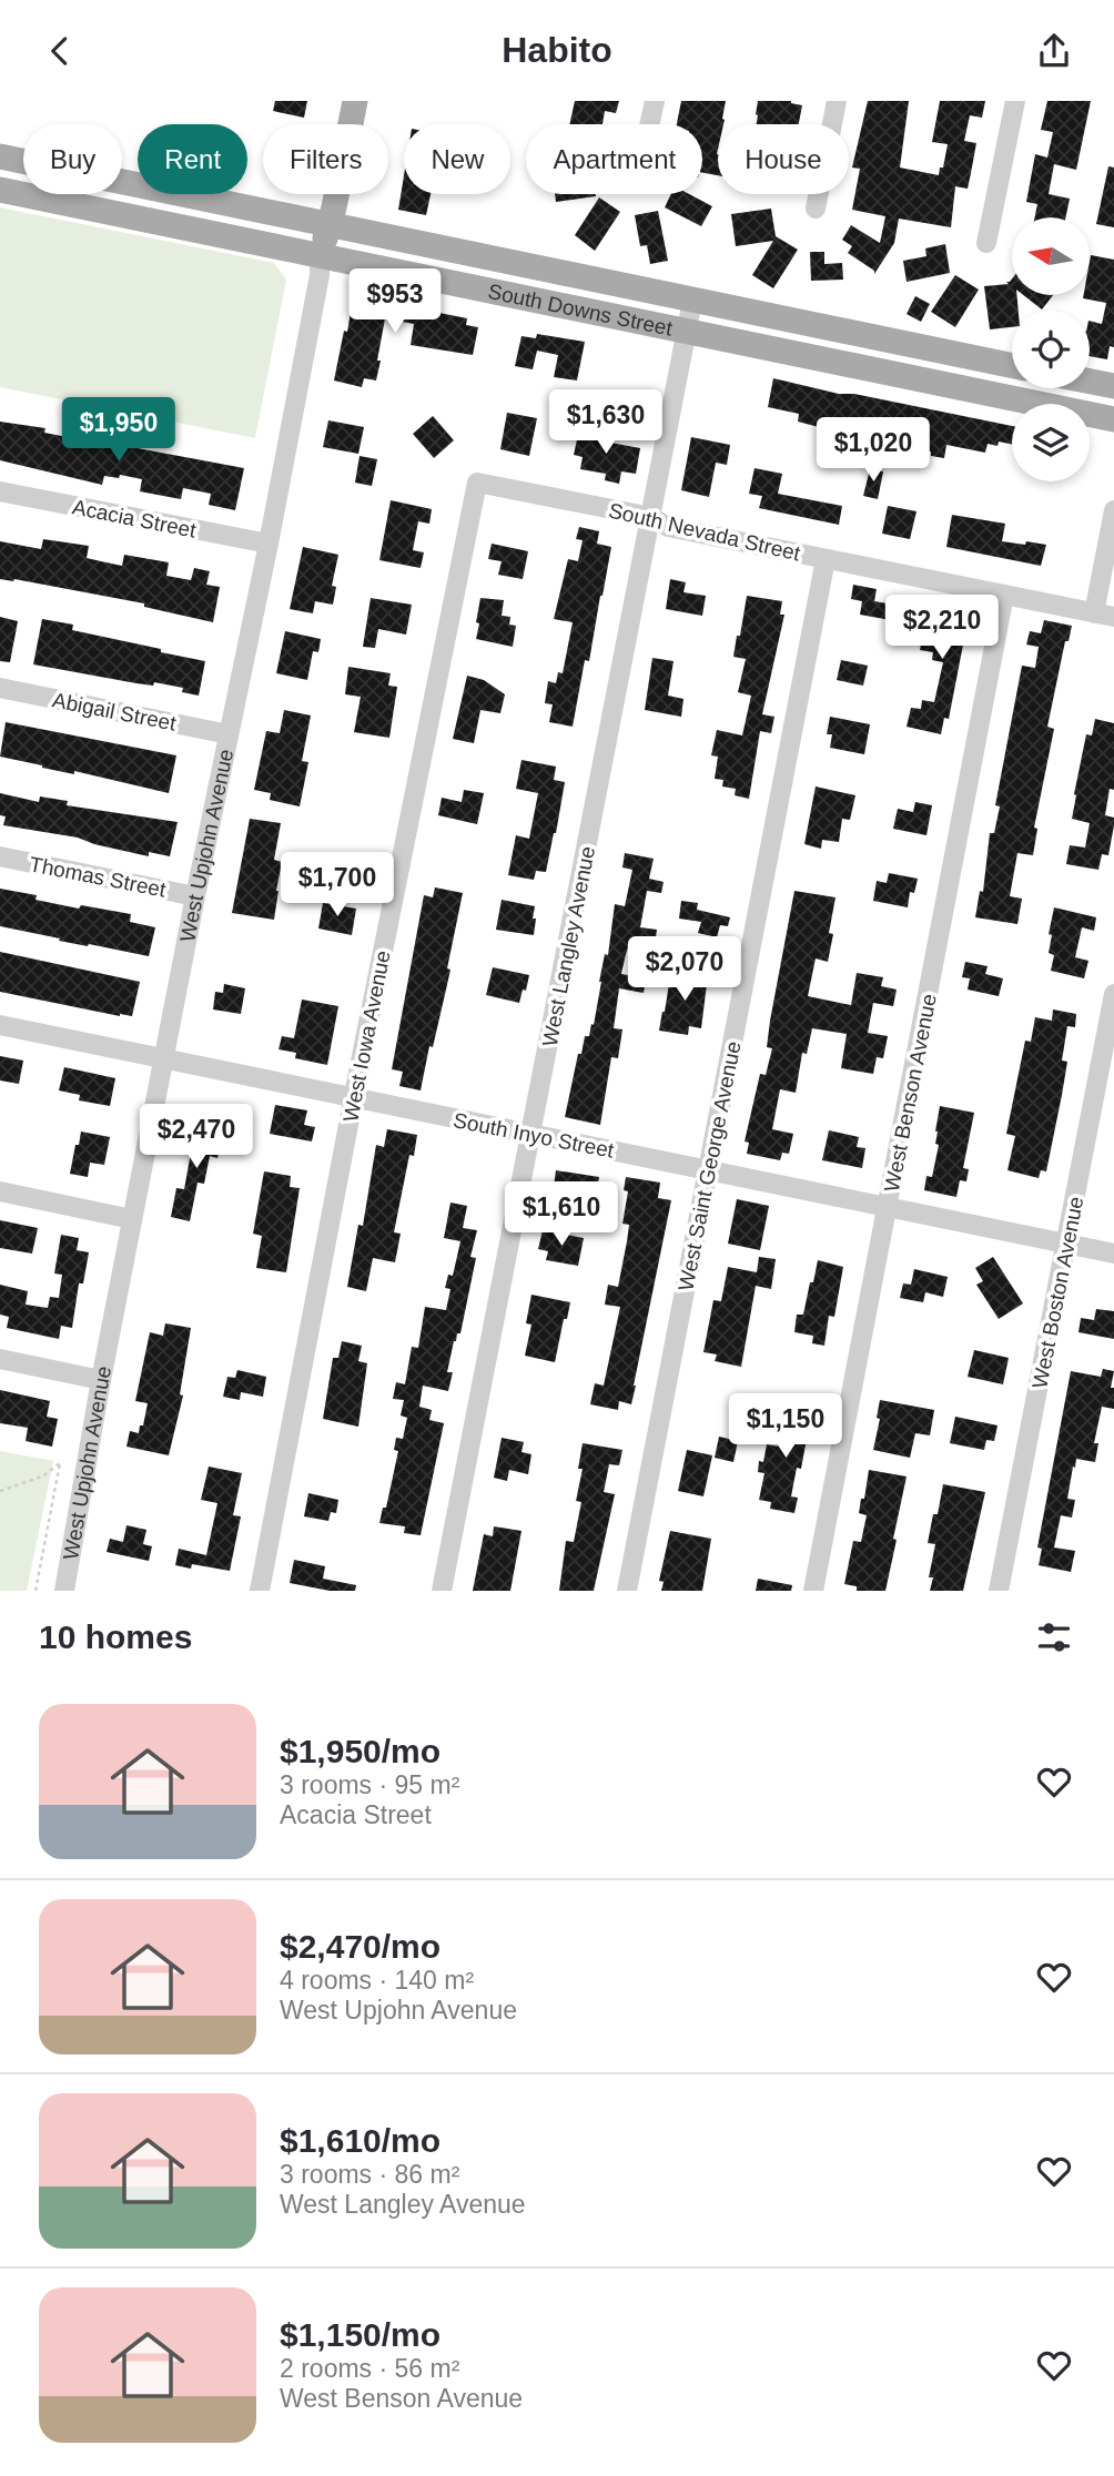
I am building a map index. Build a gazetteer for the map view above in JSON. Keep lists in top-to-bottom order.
{
  "streets": {
    "main road": ["South Downs Street", "West Upjohn Avenue"],
    "street": [
      "Acacia Street",
      "South Nevada Street",
      "Abigail Street",
      "Thomas Street",
      "West Langley Avenue",
      "West Iowa Avenue",
      "West Benson Avenue",
      "South Inyo Street",
      "West Saint George Avenue",
      "West Boston Avenue"
    ]
  },
  "crossings": [
    ["South Downs Street", "West Upjohn Avenue"],
    ["South Downs Street", "West Langley Avenue"],
    ["Acacia Street", "West Upjohn Avenue"],
    ["South Nevada Street", "West Langley Avenue"],
    ["South Nevada Street", "West Iowa Avenue"],
    ["South Nevada Street", "West Benson Avenue"],
    ["South Nevada Street", "West Saint George Avenue"],
    ["Abigail Street", "West Upjohn Avenue"],
    ["West Upjohn Avenue", "Thomas Street"],
    ["West Upjohn Avenue", "South Inyo Street"],
    ["West Langley Avenue", "South Inyo Street"],
    ["West Iowa Avenue", "South Inyo Street"],
    ["West Benson Avenue", "South Inyo Street"],
    ["South Inyo Street", "West Saint George Avenue"],
    ["South Inyo Street", "West Boston Avenue"]
  ],
  "north": "left",
  "page": {
    "header": "Habito",
    "chip": [
      "Buy",
      "Rent",
      "Filters",
      "New",
      "Apartment",
      "House"
    ],
    "price": [
      "$953",
      "$1,630",
      "$1,950",
      "$1,020",
      "$2,210",
      "$1,700",
      "$2,070",
      "$2,470",
      "$1,610",
      "$1,150"
    ],
    "heading": "10 homes",
    "list": [
      {
        "name": "$1,950/mo",
        "note": "3 rooms · 95 m² · Acacia Street"
      },
      {
        "name": "$2,470/mo",
        "note": "4 rooms · 140 m² · West Upjohn Avenue"
      },
      {
        "name": "$1,610/mo",
        "note": "3 rooms · 86 m² · West Langley Avenue"
      },
      {
        "name": "$1,150/mo",
        "note": "2 rooms · 56 m² · West Benson Avenue"
      }
    ]
  }
}
